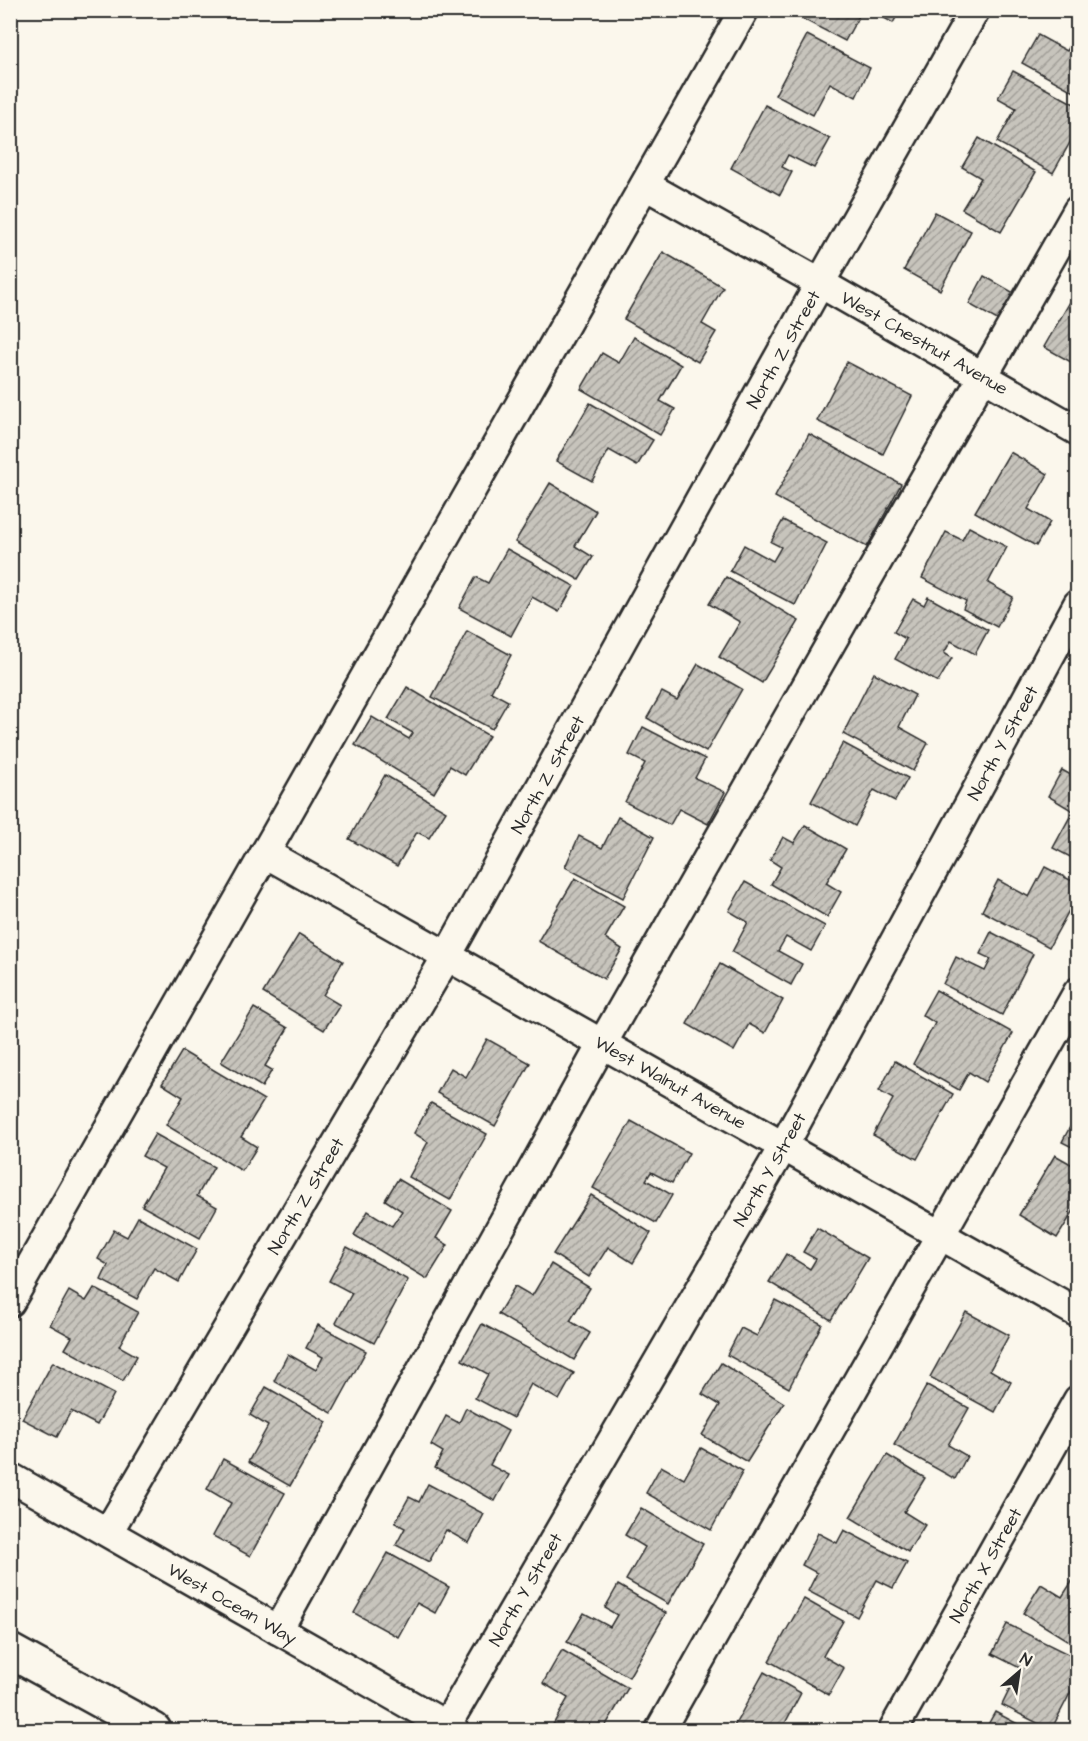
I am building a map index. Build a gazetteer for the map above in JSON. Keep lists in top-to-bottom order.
{
  "streets": {
    "street": [
      "West Chestnut Avenue",
      "North Z Street",
      "North Y Street",
      "West Walnut Avenue",
      "North X Street",
      "West Ocean Way"
    ]
  },
  "crossings": [
    ["West Chestnut Avenue", "North Z Street"],
    ["North Z Street", "West Walnut Avenue"],
    ["North Z Street", "West Ocean Way"],
    ["North Y Street", "West Walnut Avenue"],
    ["North Y Street", "West Ocean Way"]
  ],
  "north": "top right"
}
